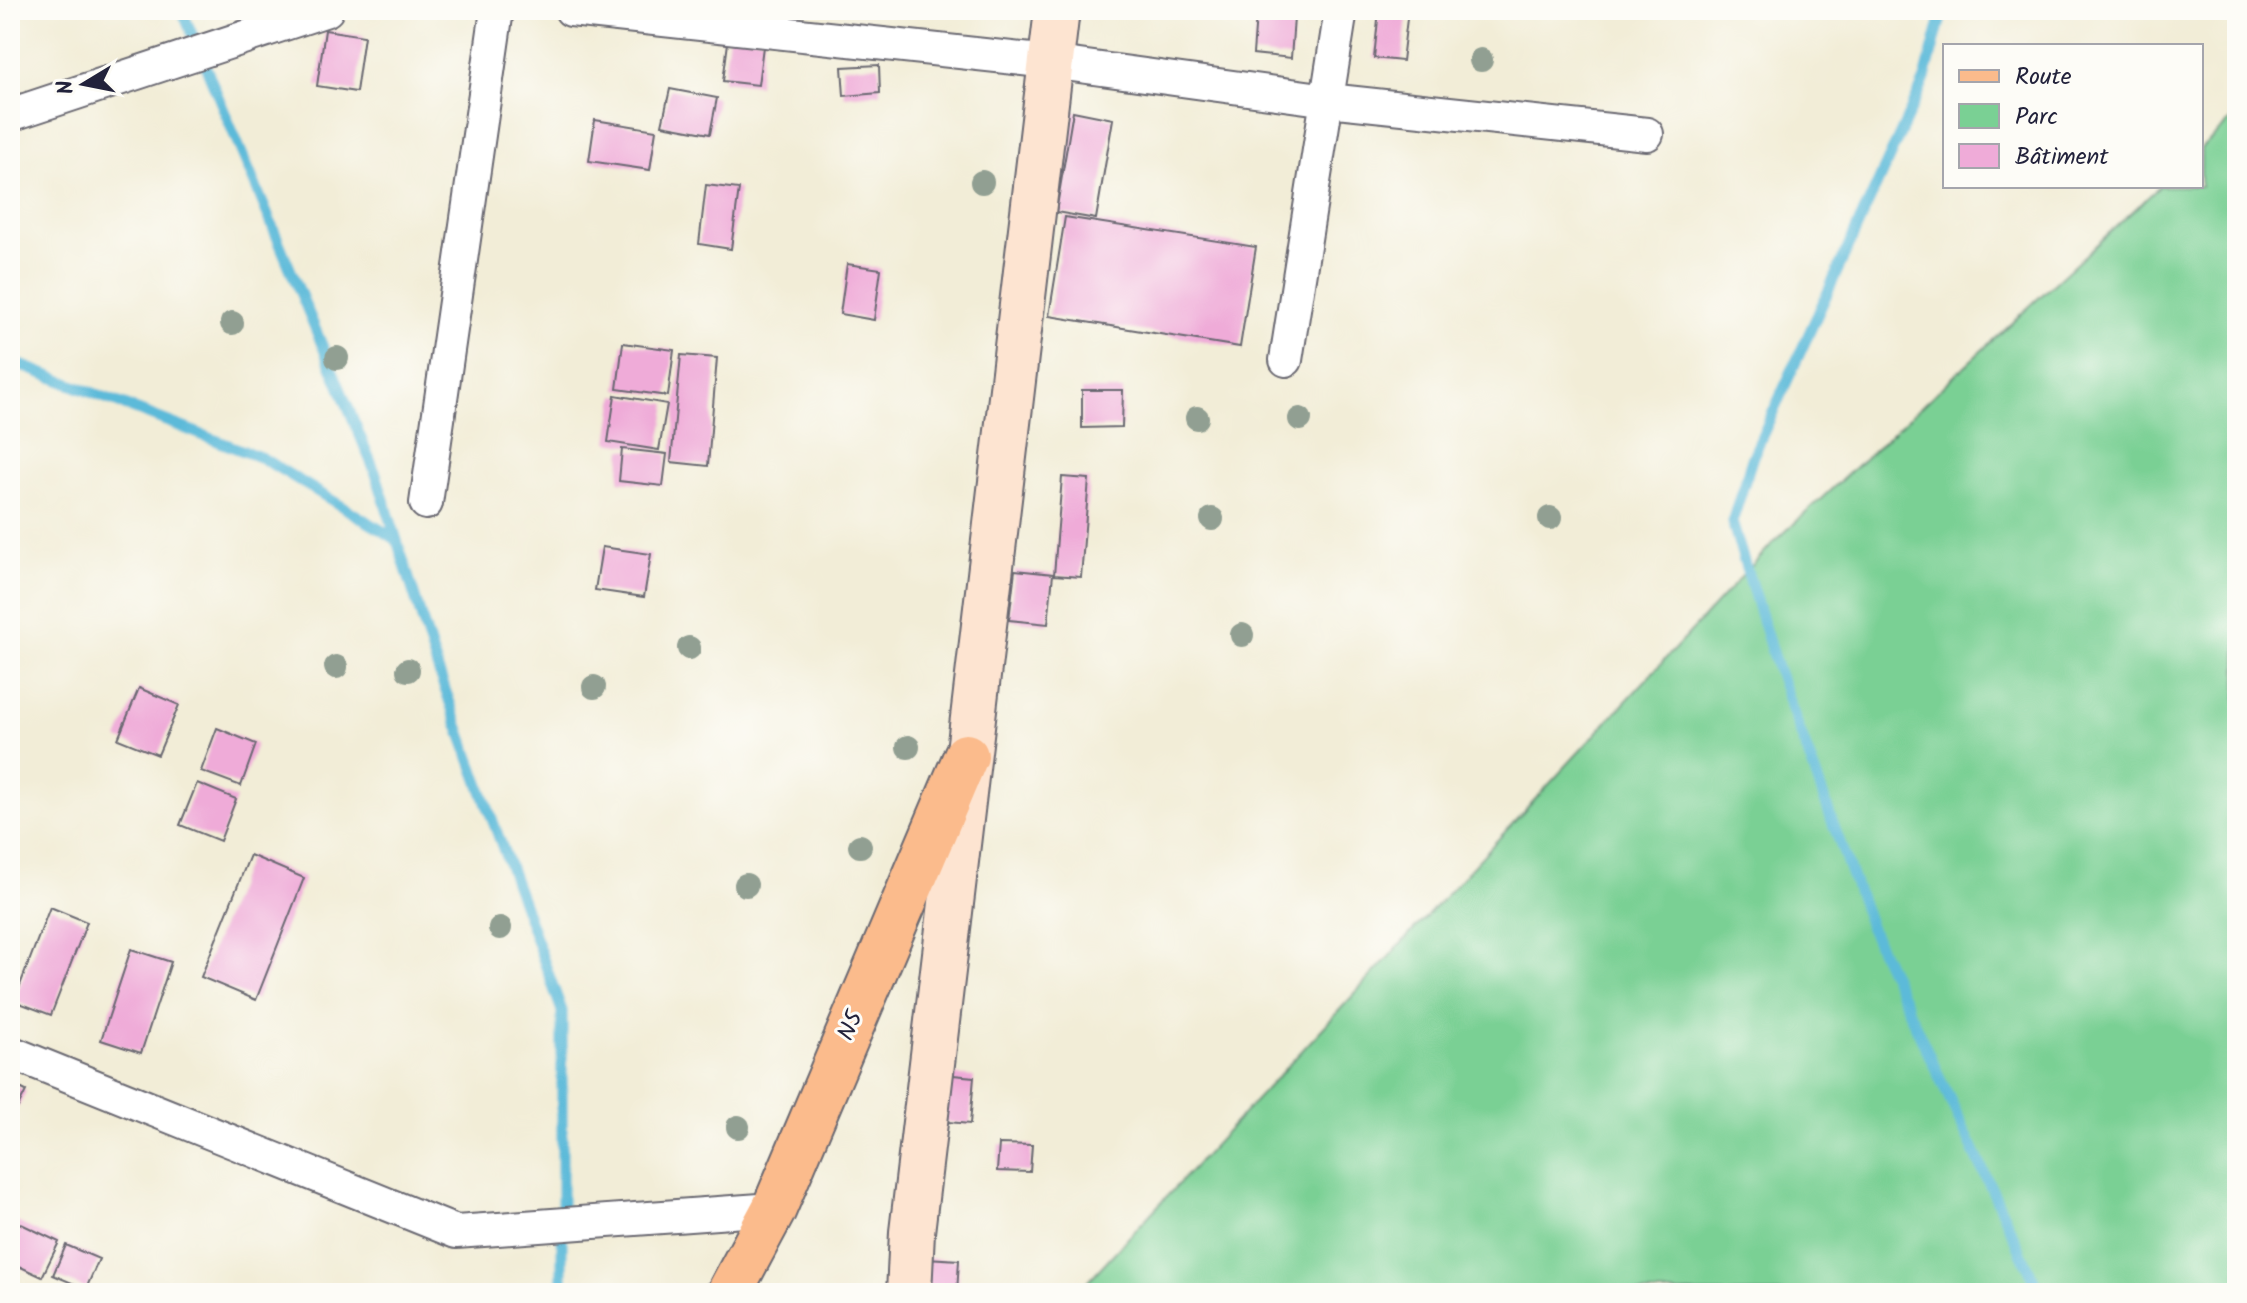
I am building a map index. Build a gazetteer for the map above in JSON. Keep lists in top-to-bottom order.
{
  "streets": {
    "main road": ["N5"]
  },
  "legend": ["Route", "Parc", "Bâtiment"],
  "north": "left"
}
